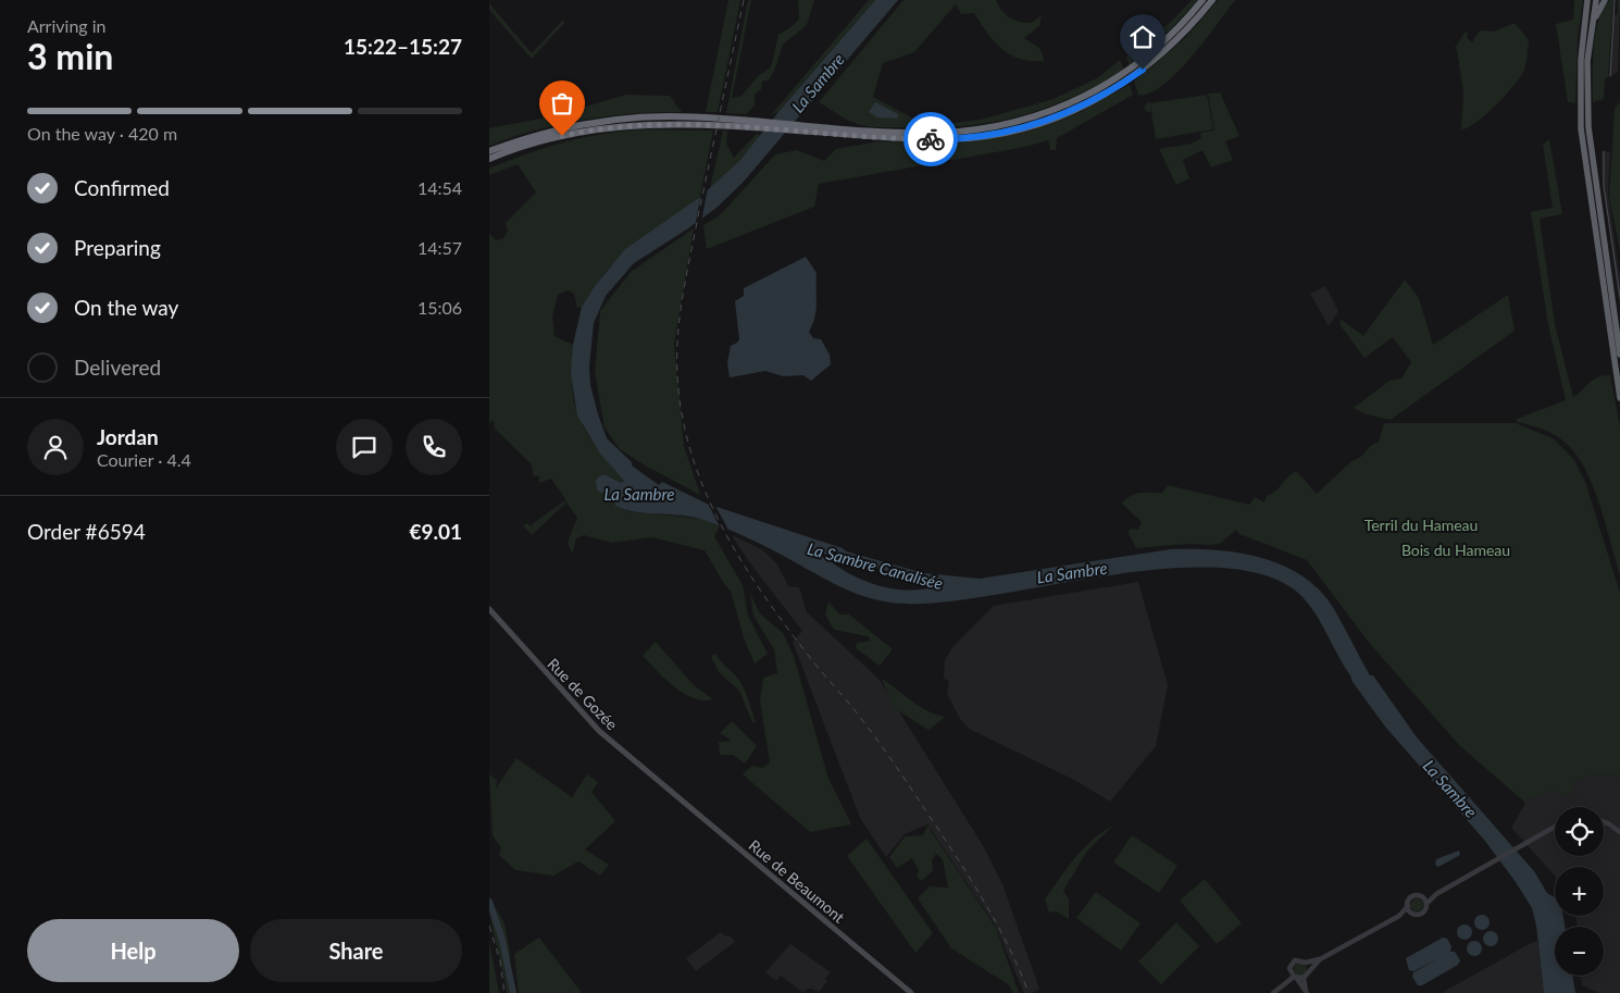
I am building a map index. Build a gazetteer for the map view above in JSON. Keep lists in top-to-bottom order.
{
  "streets": {
    "main road": ["Rue de Gozée", "Rue de Beaumont"]
  },
  "crossings": [
    ["Rue de Gozée", "Rue de Beaumont"]
  ],
  "water": ["La Sambre", "La Sambre Canalisée"],
  "parks": ["Terril du Hameau", "Bois du Hameau"],
  "page": {
    "heading": ["3 min", "Arriving in", "15:22–15:27"],
    "panel": [
      "Jordan",
      "Courier · 4.4",
      "Order #6594",
      "€9.01"
    ],
    "bar": "On the way · 420 m",
    "list": [
      ["Confirmed", "14:54"],
      ["Preparing", "14:57"],
      ["On the way", "15:06"],
      "Delivered"
    ],
    "map_buttons": ["+", "−"],
    "buttons": ["Help", "Share"]
  }
}
